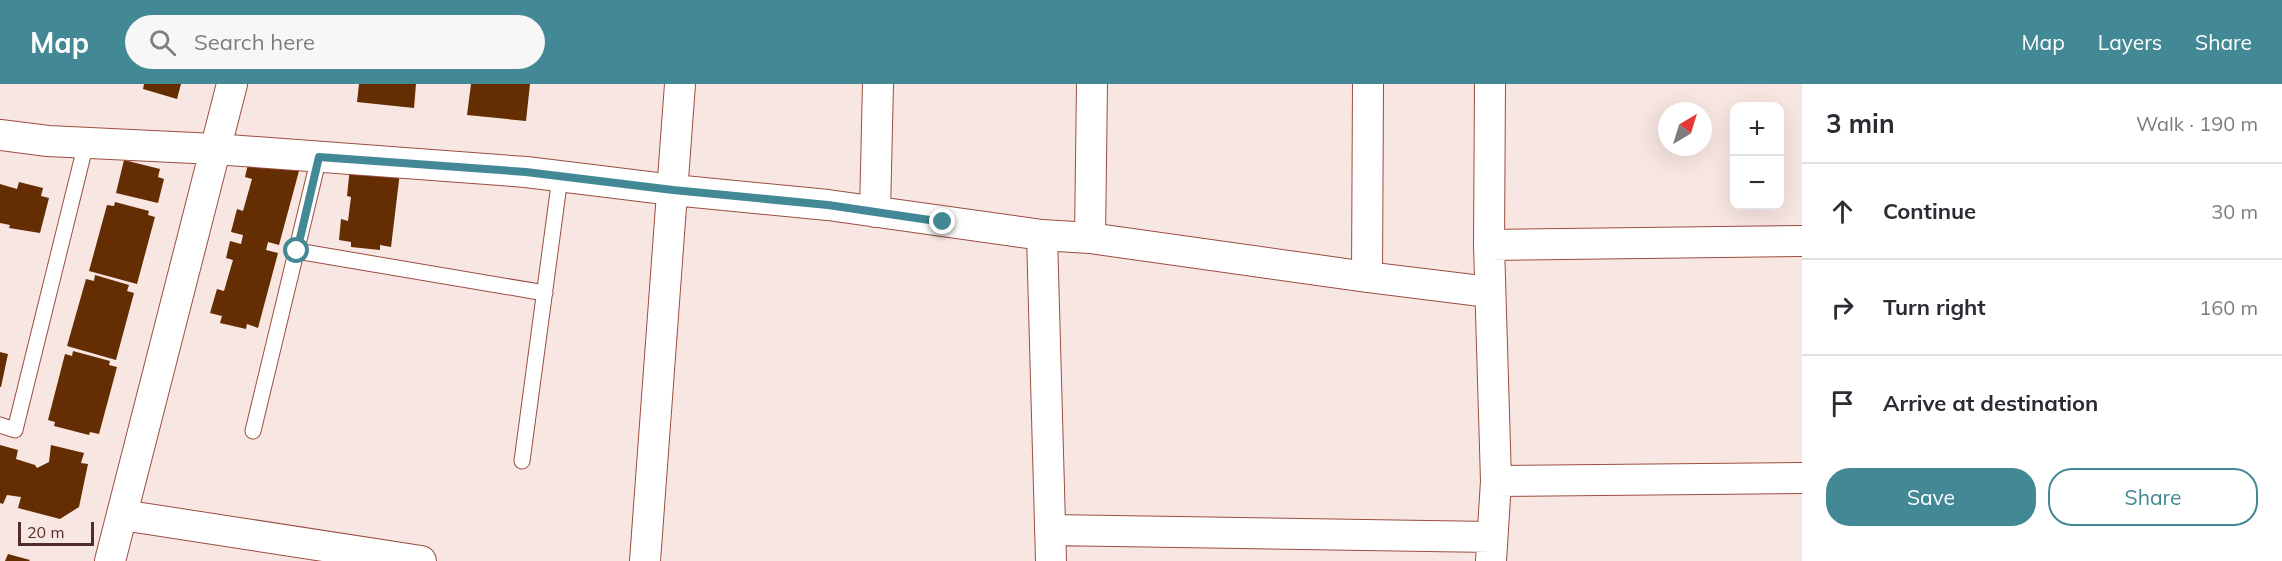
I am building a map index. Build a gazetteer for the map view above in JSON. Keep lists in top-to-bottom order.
{
  "scale_bar": "20 m",
  "north": "top right",
  "page": {
    "header": "Map",
    "search": "Search here",
    "nav": ["Map", "Layers", "Share"],
    "heading": ["3 min", "Walk · 190 m"],
    "map_buttons": ["+", "−"],
    "list": [
      ["Continue", "30 m"],
      ["Turn right", "160 m"],
      "Arrive at destination"
    ],
    "buttons": ["Save", "Share"],
    "scale": "20 m"
  }
}
